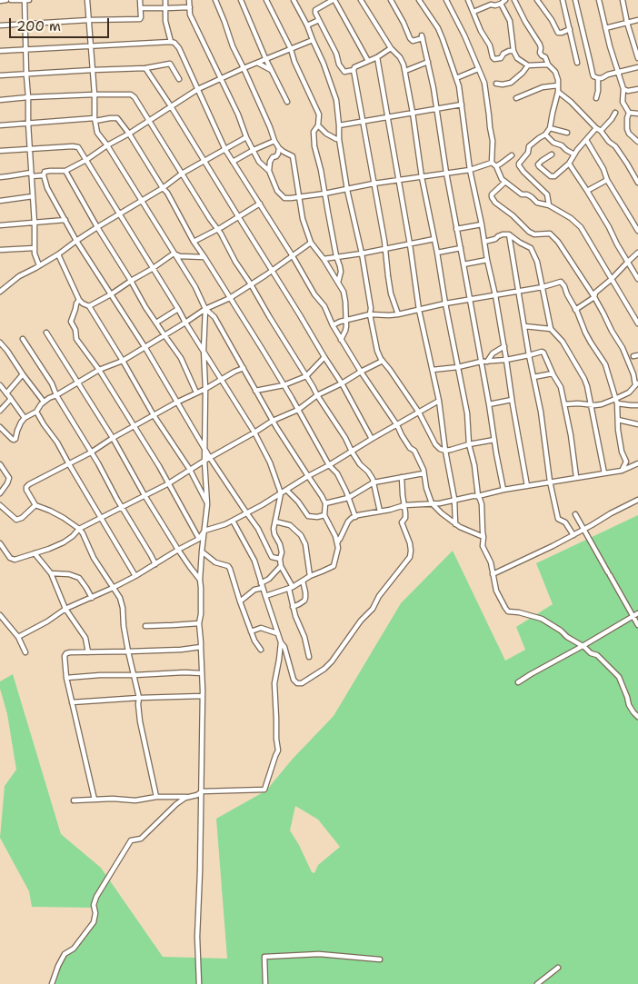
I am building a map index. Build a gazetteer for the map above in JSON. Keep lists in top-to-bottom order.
{
  "scale_bar": "200 m"
}
